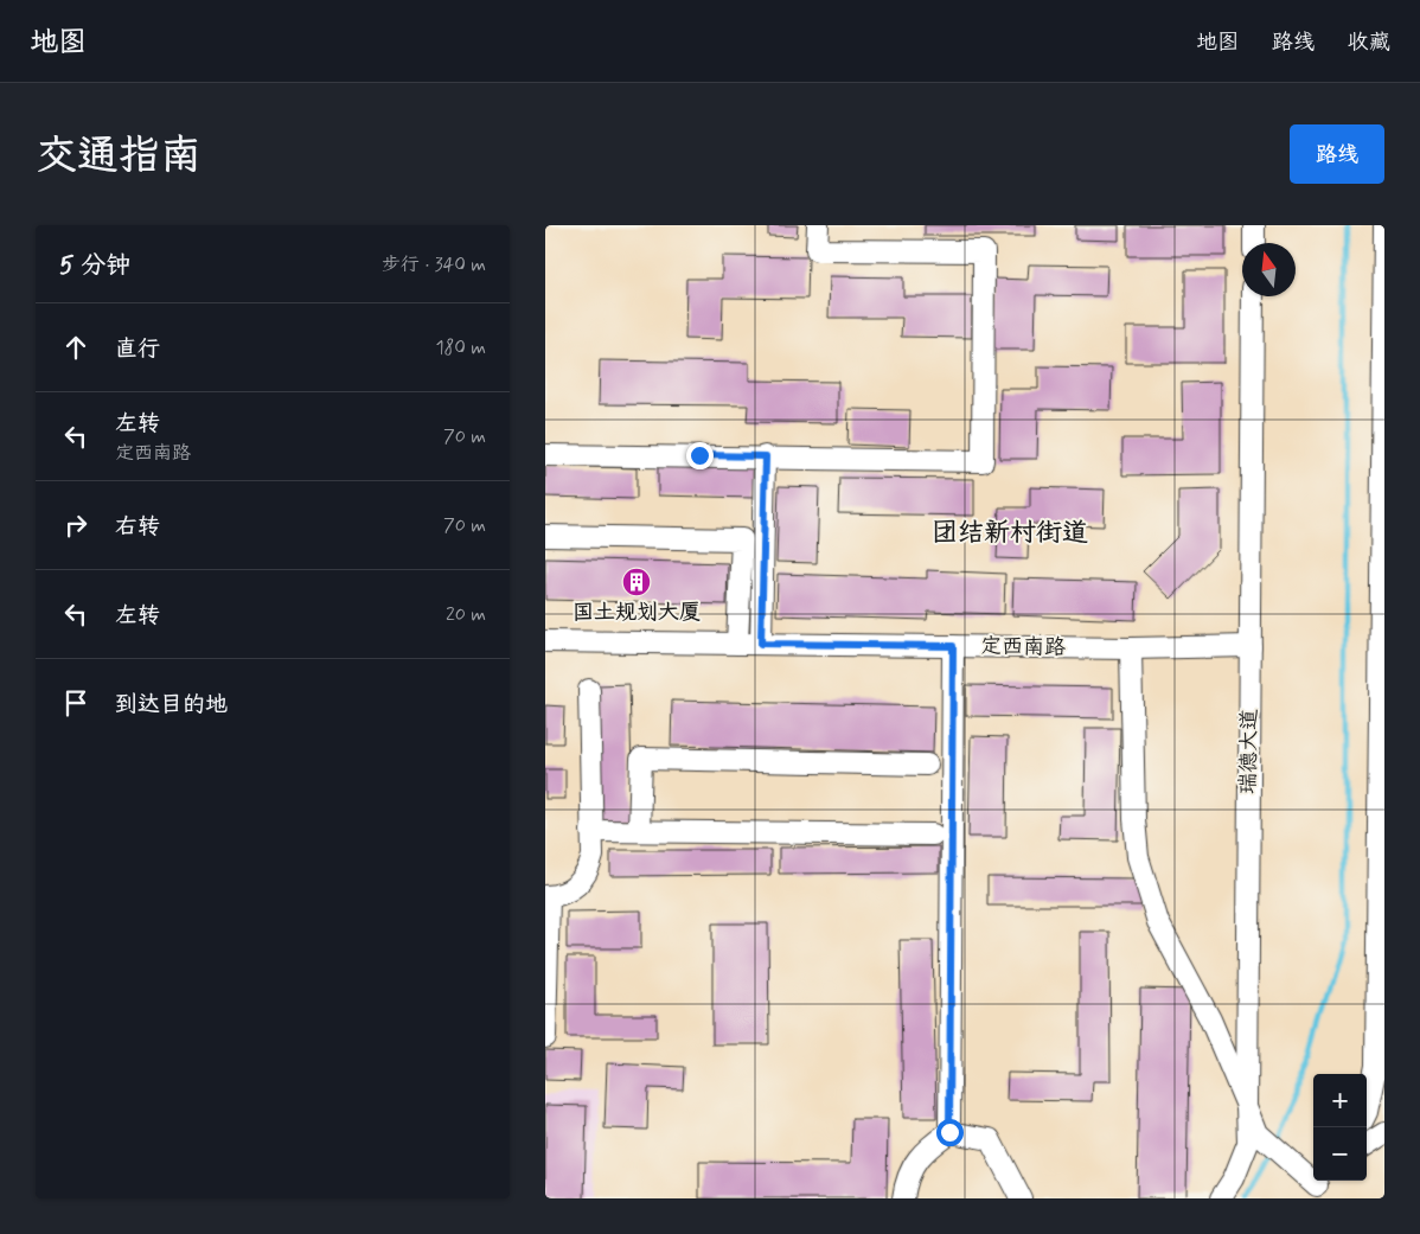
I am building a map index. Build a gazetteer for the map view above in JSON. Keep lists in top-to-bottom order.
{
  "streets": {
    "street": ["定西南路", "瑞德大道"]
  },
  "crossings": [
    ["定西南路", "瑞德大道"]
  ],
  "districts": ["团结新村街道"],
  "places": {
    "building": ["国土规划大厦"]
  },
  "north": "top",
  "page": {
    "header": "地图",
    "nav": ["地图", "路线", "收藏"],
    "buttons": "路线",
    "title": "交通指南",
    "heading": ["5 分钟", "步行 · 340 m"],
    "list": [
      ["直行", "180 m"],
      ["左转", "定西南路", "70 m"],
      ["右转", "70 m"],
      ["左转", "20 m"],
      "到达目的地"
    ],
    "map_buttons": ["+", "−"]
  }
}
